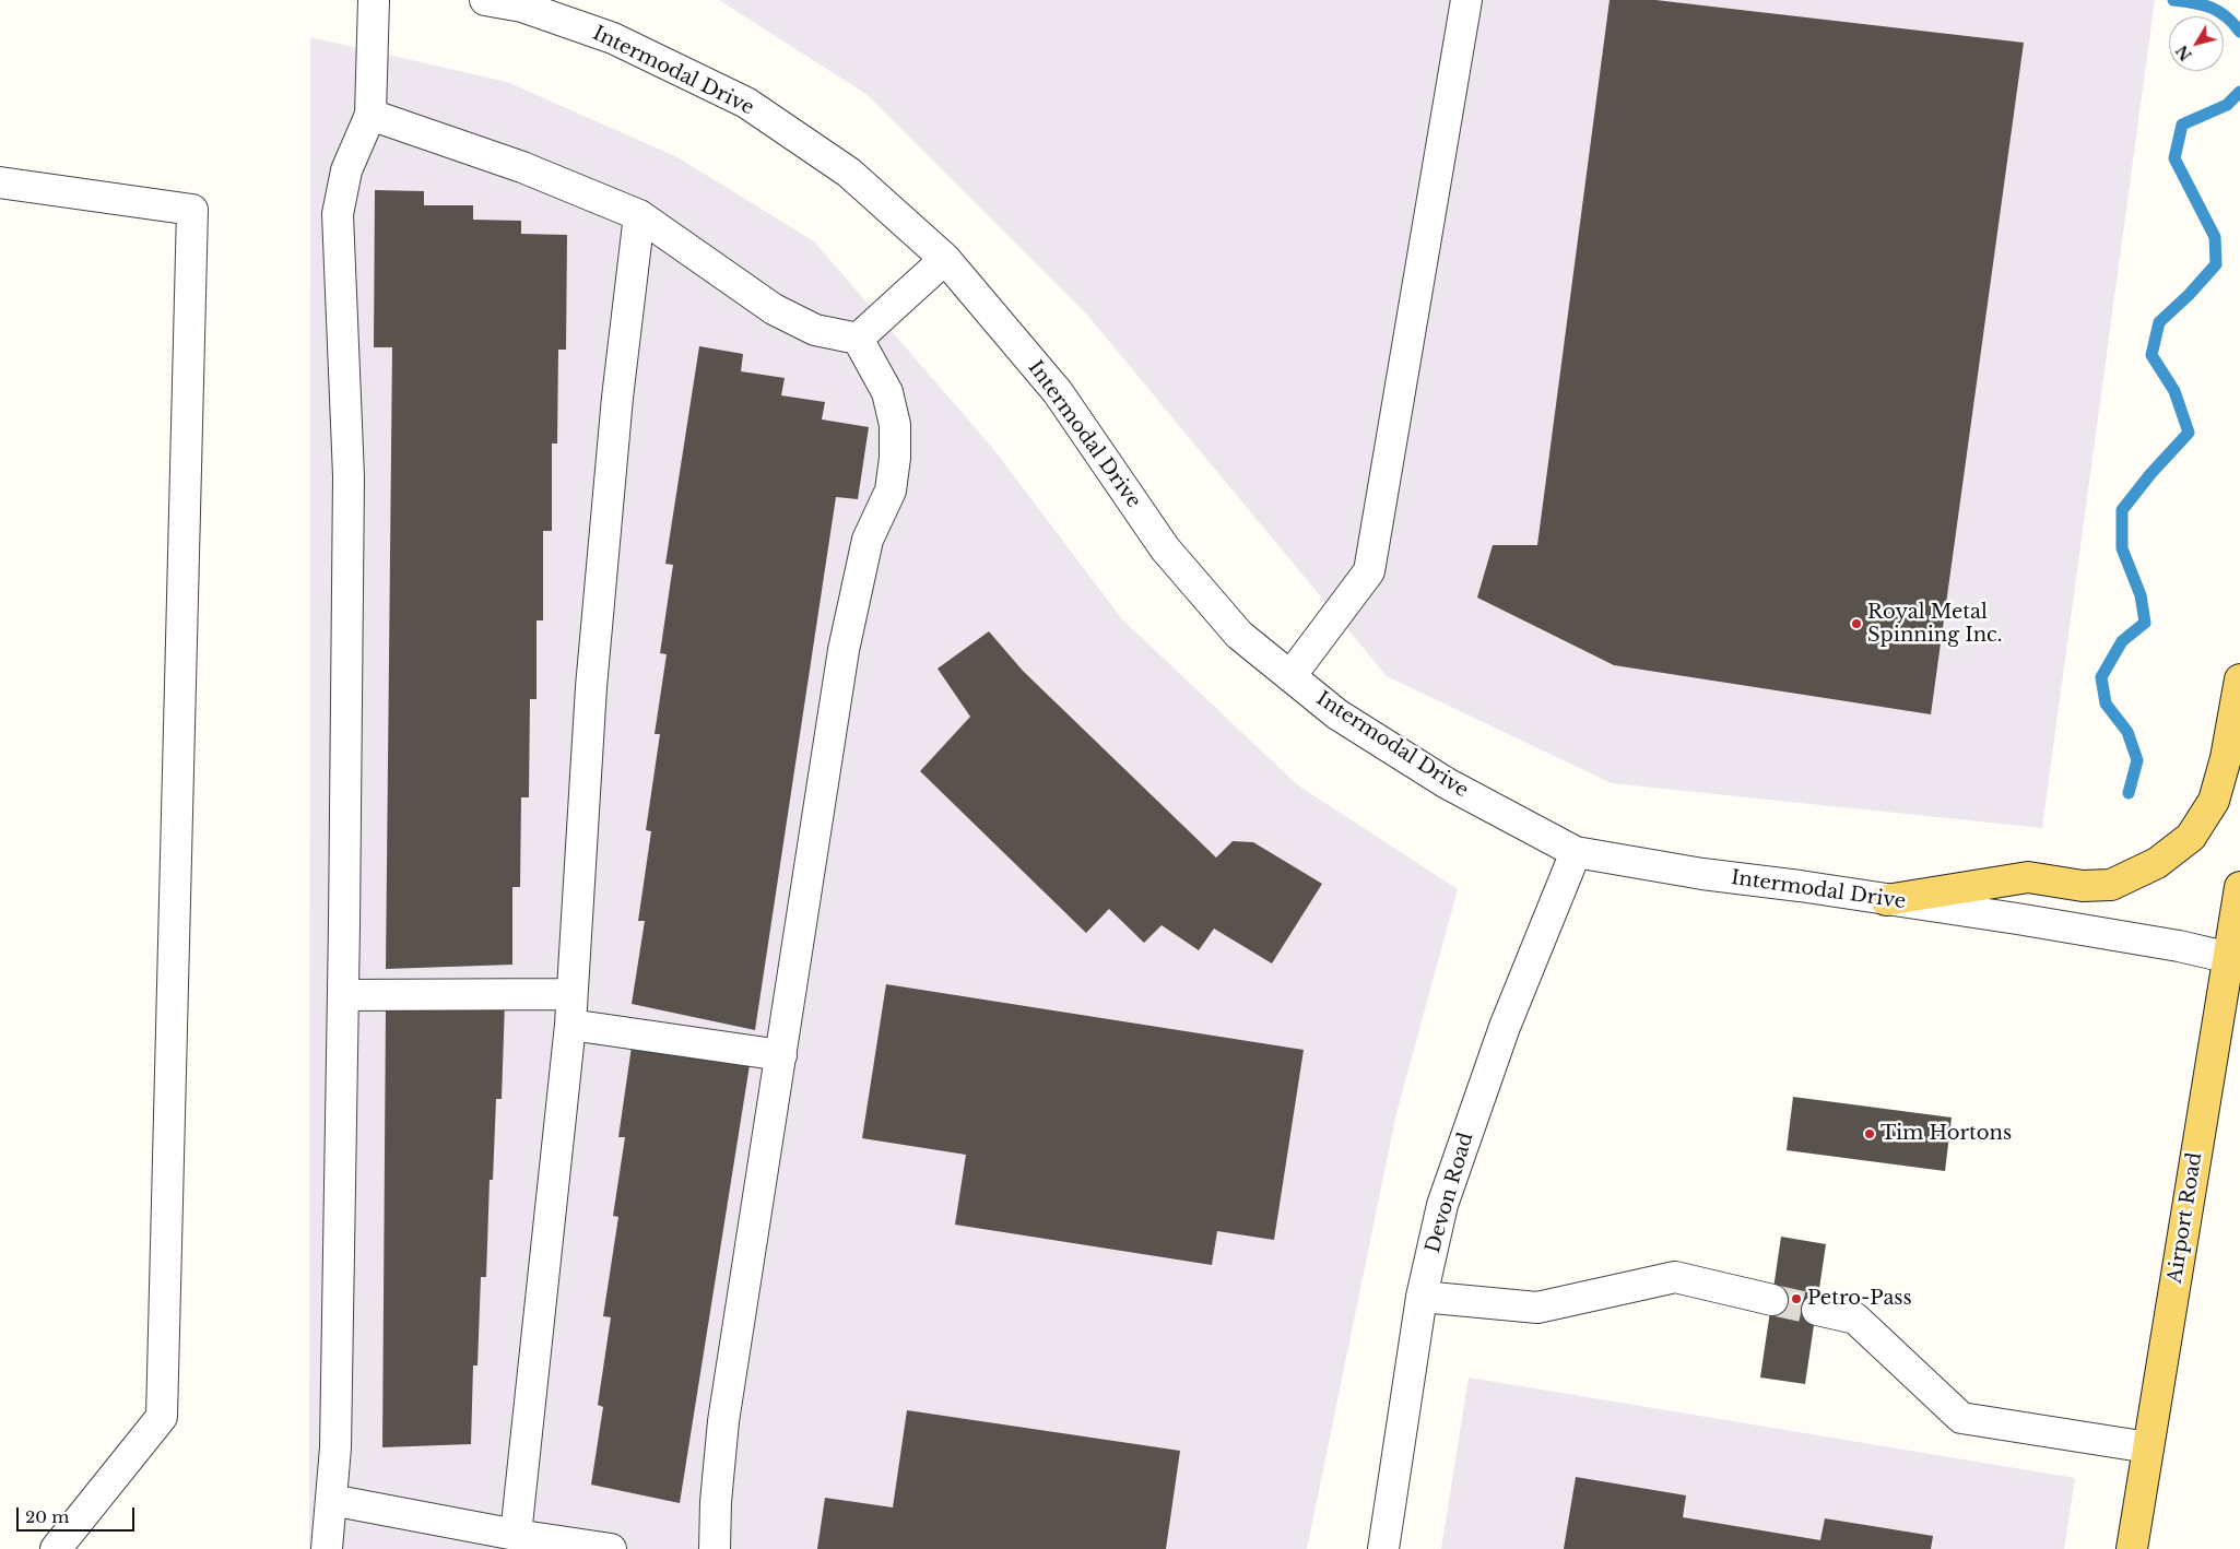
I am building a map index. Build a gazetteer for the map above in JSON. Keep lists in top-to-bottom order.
{
  "streets": {
    "main road": ["Airport Road"],
    "street": ["Intermodal Drive", "Devon Road"]
  },
  "crossings": [
    ["Intermodal Drive", "Devon Road"],
    ["Intermodal Drive", "Airport Road"]
  ],
  "places": ["Royal Metal Spinning Inc.", "Tim Hortons", "Petro-Pass"],
  "scale_bar": "20 m",
  "north": "bottom left"
}
